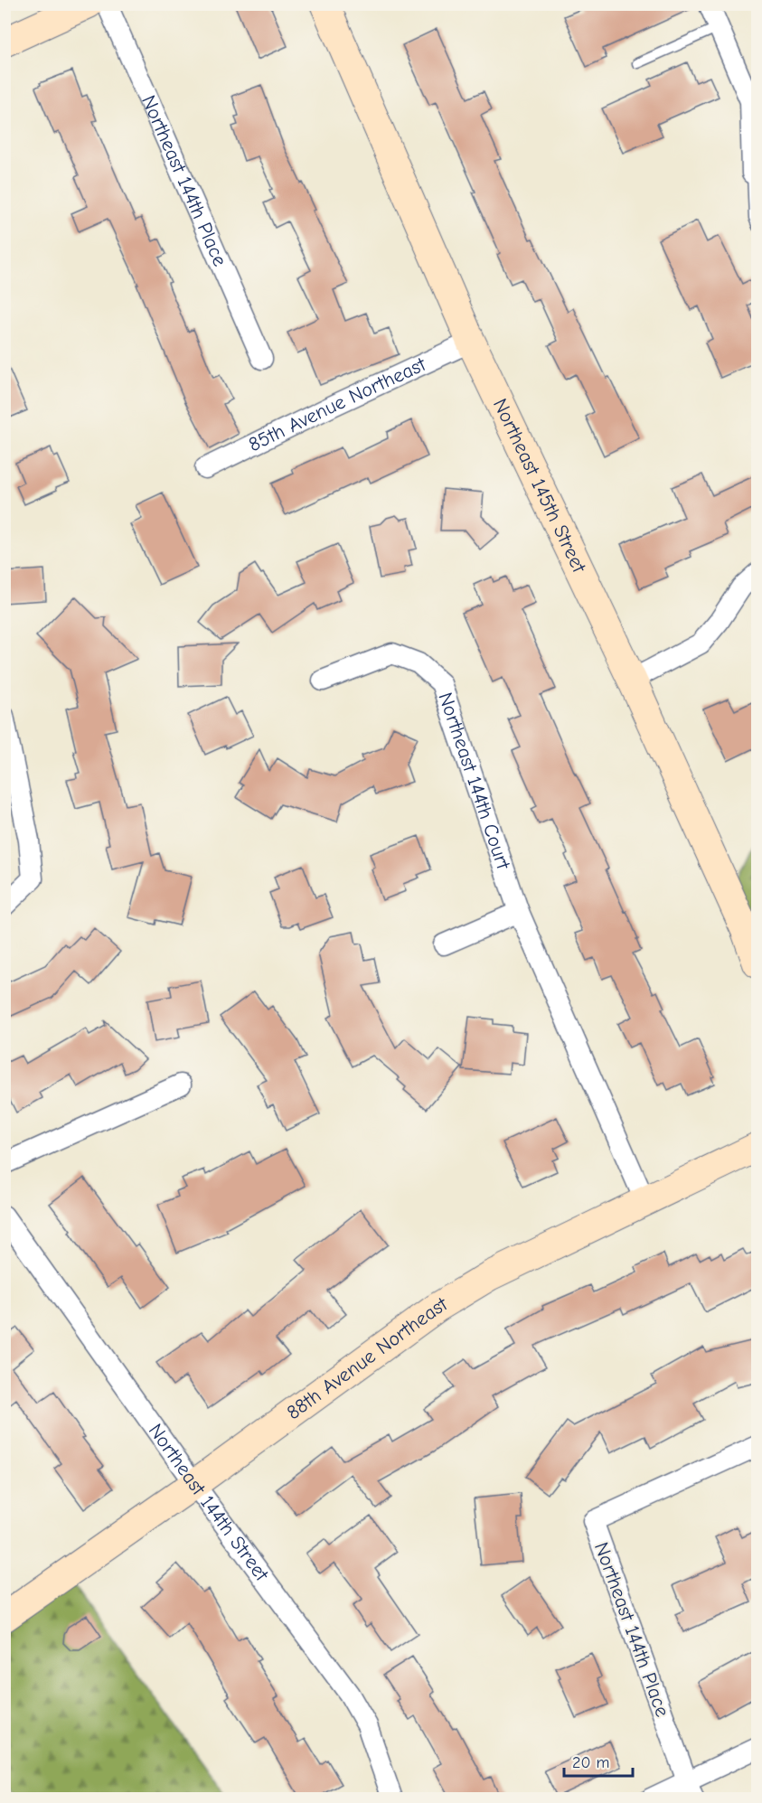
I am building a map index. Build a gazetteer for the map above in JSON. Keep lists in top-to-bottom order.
{
  "streets": {
    "street": [
      "Northeast 144th Place",
      "85th Avenue Northeast",
      "Northeast 145th Street",
      "Northeast 144th Court",
      "88th Avenue Northeast",
      "Northeast 144th Street"
    ]
  },
  "crossings": [
    ["85th Avenue Northeast", "Northeast 145th Street"],
    ["Northeast 144th Court", "88th Avenue Northeast"],
    ["88th Avenue Northeast", "Northeast 144th Street"]
  ],
  "scale_bar": "20 m"
}
